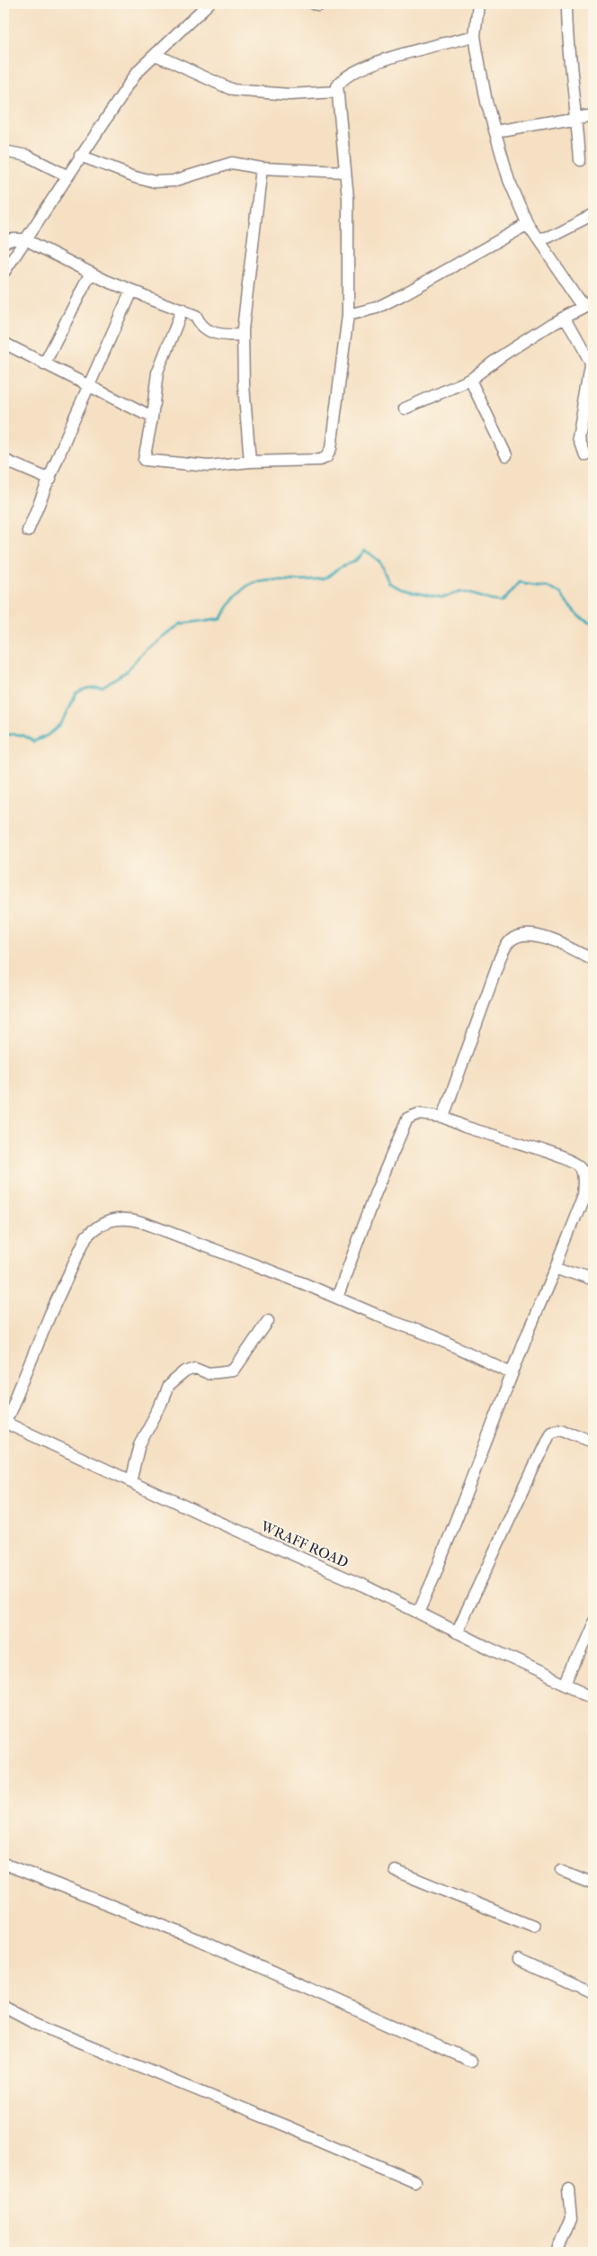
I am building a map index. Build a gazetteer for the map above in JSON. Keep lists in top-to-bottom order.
{
  "streets": {
    "street": ["WRAFF ROAD"]
  }
}
